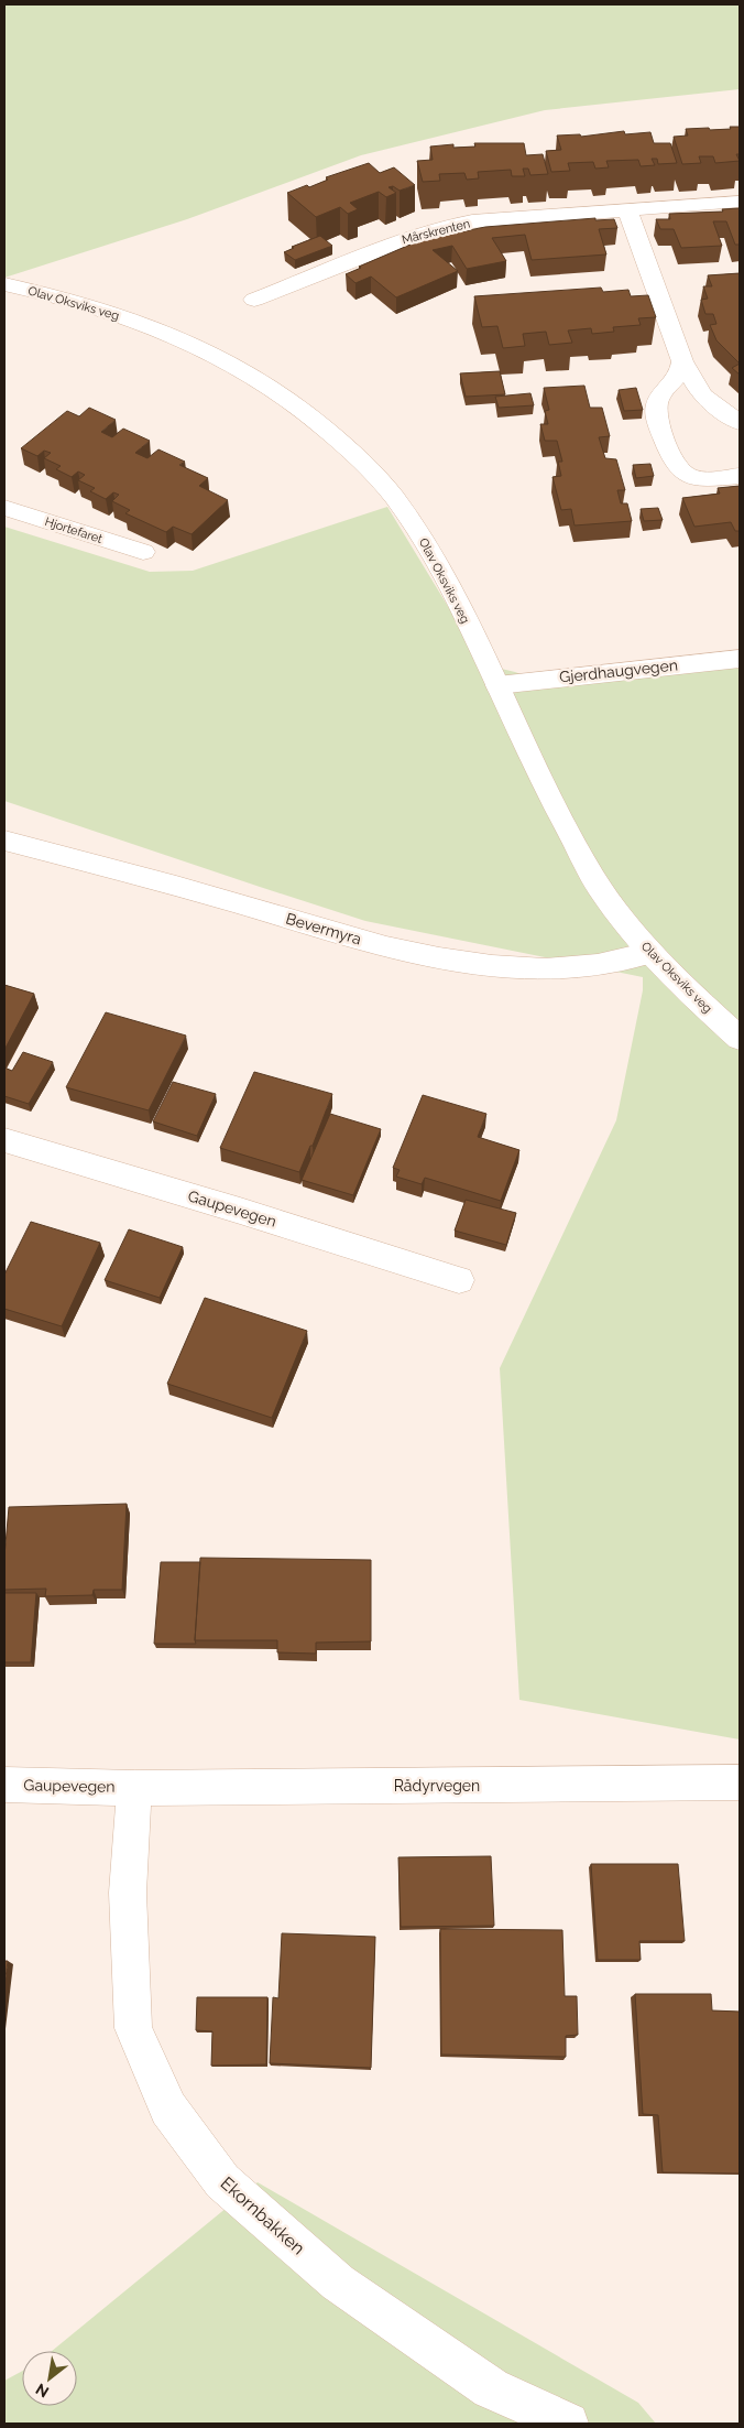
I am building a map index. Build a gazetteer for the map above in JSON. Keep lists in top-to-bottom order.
{
  "streets": {
    "street": [
      "Mårskrenten",
      "Olav Oksviks veg",
      "Hjortefaret",
      "Gjerdhaugvegen",
      "Bevermyra",
      "Gaupevegen",
      "Rådyrvegen",
      "Ekornbakken"
    ]
  },
  "crossings": [
    ["Olav Oksviks veg", "Gjerdhaugvegen"],
    ["Olav Oksviks veg", "Bevermyra"],
    ["Gaupevegen", "Rådyrvegen"],
    ["Gaupevegen", "Ekornbakken"],
    ["Rådyrvegen", "Ekornbakken"]
  ],
  "north": "bottom left"
}
